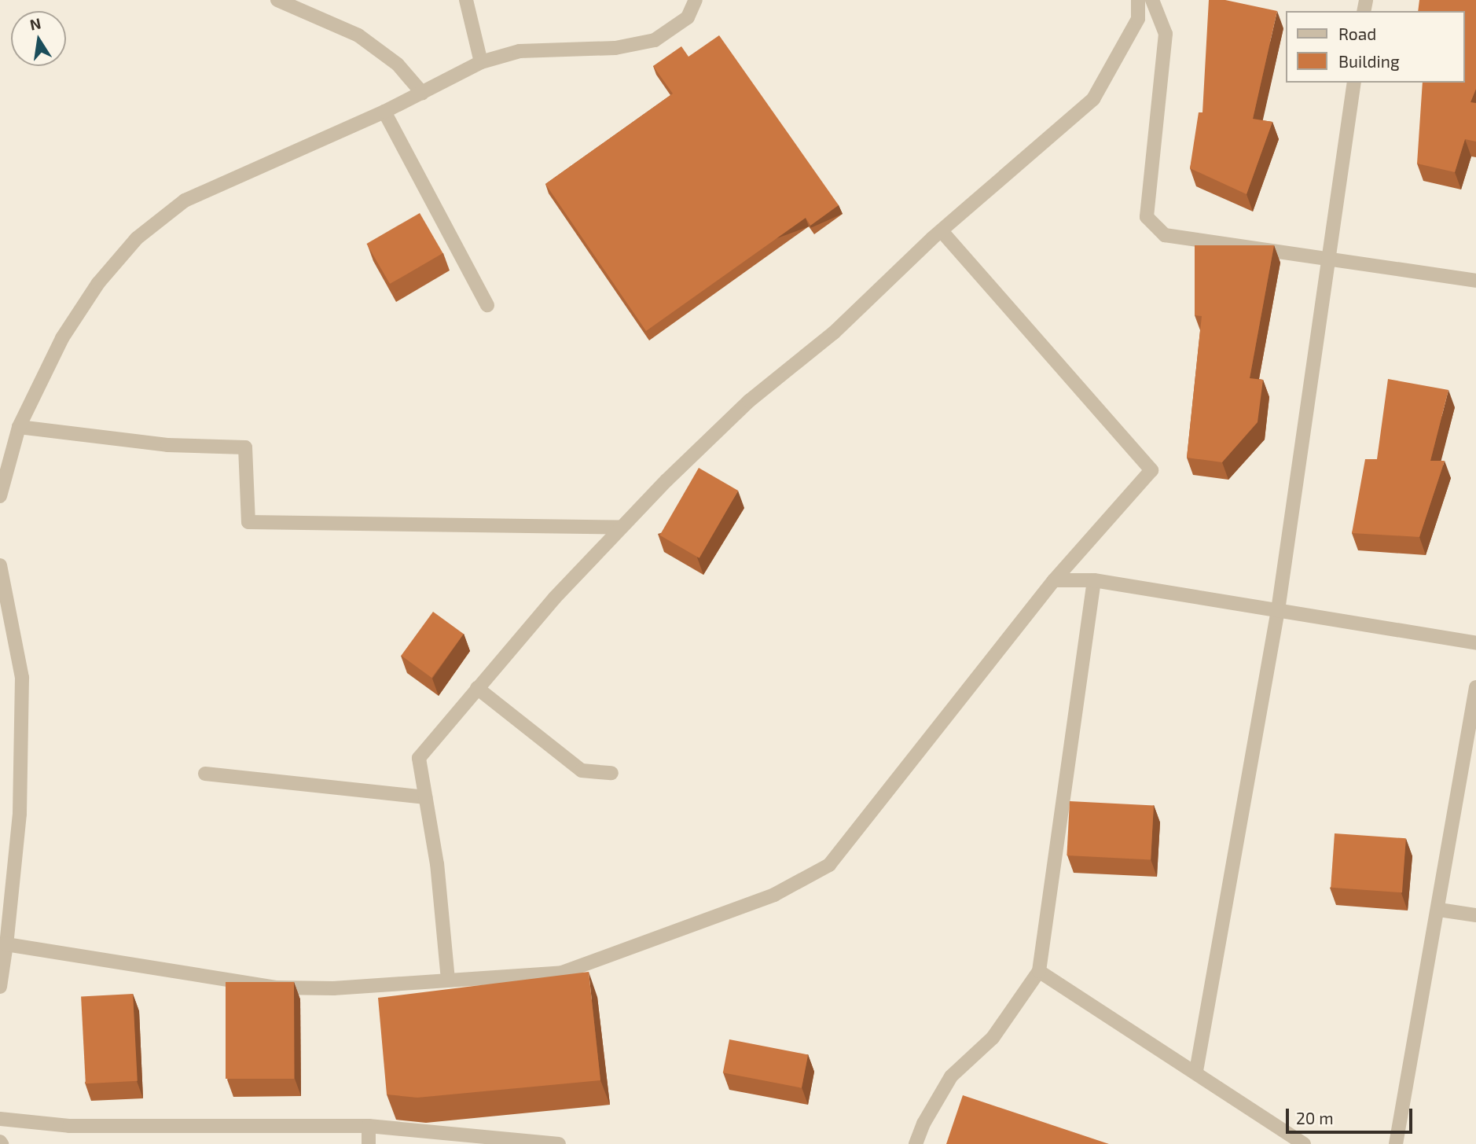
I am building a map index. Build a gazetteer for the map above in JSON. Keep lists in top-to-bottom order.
{
  "legend": ["Road", "Building"],
  "scale_bar": "20 m",
  "north": "top"
}
